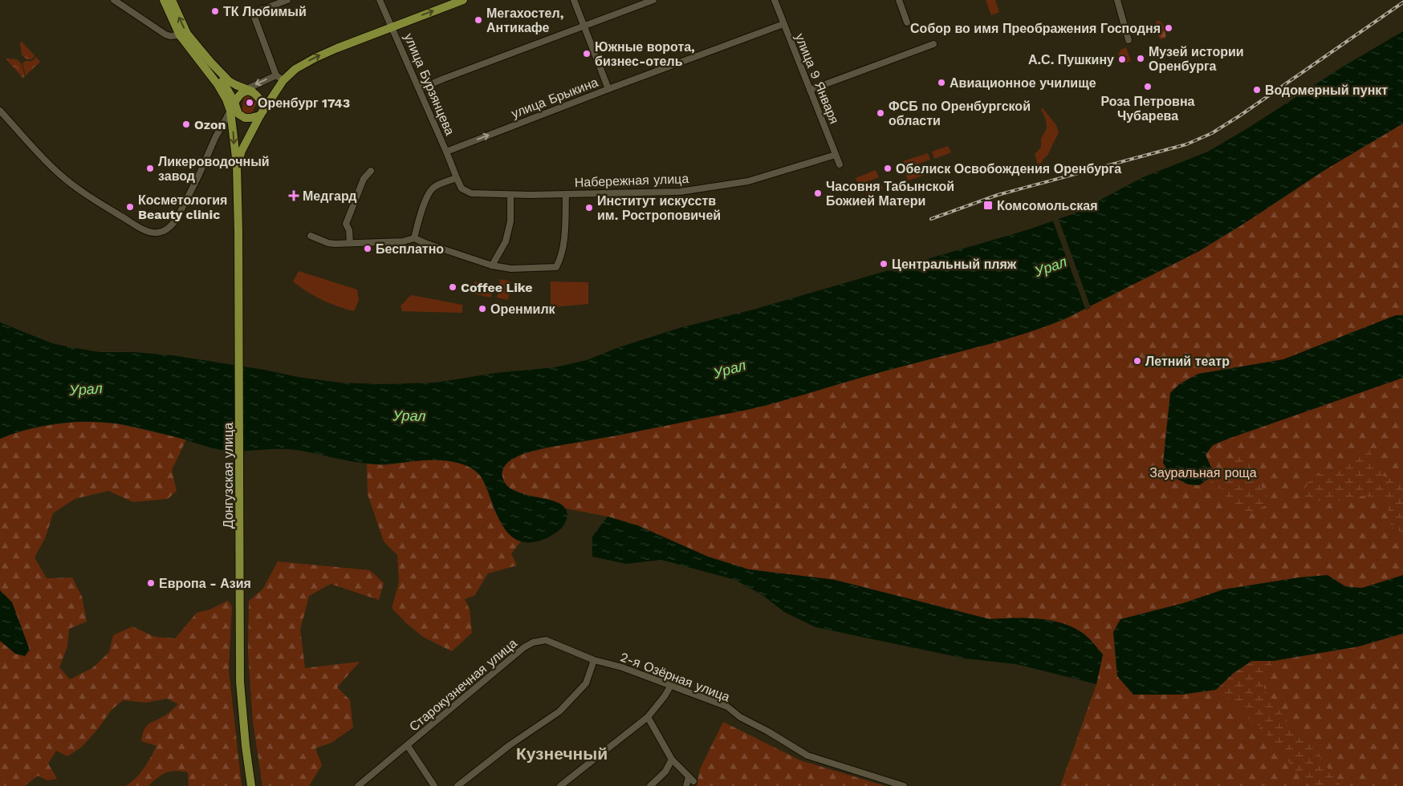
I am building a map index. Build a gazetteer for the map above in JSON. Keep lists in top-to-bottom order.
{
  "streets": {
    "main road": ["Донгузская улица"],
    "street": [
      "улица 9 Января",
      "улица Бурзянцева",
      "улица Брыкина",
      "Набережная улица",
      "2-я Озёрная улица",
      "Старокузнечная улица"
    ]
  },
  "crossings": [
    ["улица 9 Января", "улица Брыкина"],
    ["улица 9 Января", "Набережная улица"],
    ["улица Бурзянцева", "улица Брыкина"],
    ["улица Бурзянцева", "Набережная улица"],
    ["2-я Озёрная улица", "Старокузнечная улица"]
  ],
  "one_way": ["улица Брыкина"],
  "districts": ["Кузнечный"],
  "water": ["Урал"],
  "parks": ["Зауральная роща"],
  "places": {
    "other": [
      "ТК Любимый",
      "Мегахостел, Антикафе",
      "Собор во имя Преображения Господня",
      "Южные ворота, бизнес-отель",
      "Музей истории Оренбурга",
      "А.С. Пушкину",
      "Авиационное училище",
      "Роза Петровна Чубарева",
      "Водомерный пункт",
      "Оренбург 1743",
      "ФСБ по Оренбургской области",
      "Ozon",
      "Ликероводочный завод",
      "Обелиск Освобождения Оренбурга",
      "Часовня Табынской Божией Матери",
      "Косметология Beauty clinic",
      "Институт искусств им. Ростроповичей",
      "Бесплатно",
      "Центральный пляж",
      "Coffee Like",
      "Оренмилк",
      "Летний театр",
      "Европа - Азия"
    ],
    "health": ["Медгард"],
    "transit": ["Комсомольская"]
  }
}
